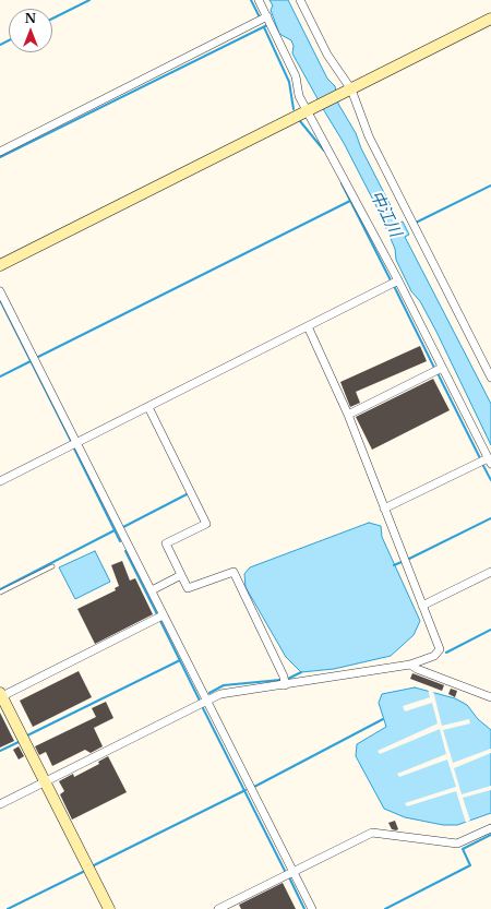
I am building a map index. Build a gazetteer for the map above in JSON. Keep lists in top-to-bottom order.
{
  "water": ["中江川"],
  "north": "top"
}
